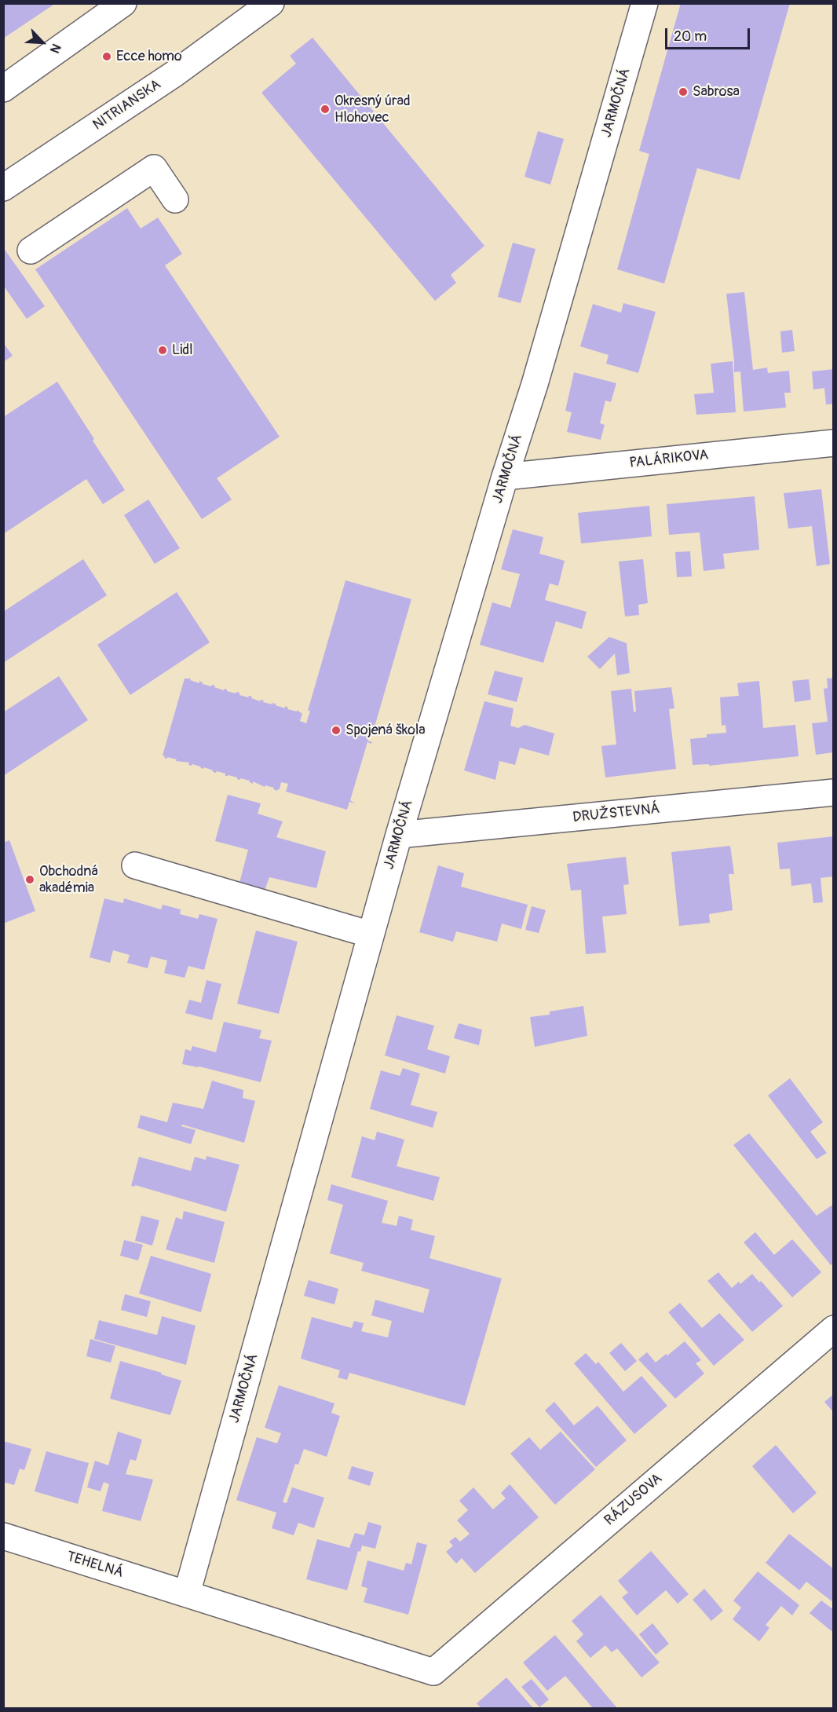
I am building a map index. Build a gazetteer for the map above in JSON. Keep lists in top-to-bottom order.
{
  "streets": {
    "street": [
      "JARMOČNÁ",
      "NITRIANSKA",
      "PALÁRIKOVA",
      "DRUŽSTEVNÁ",
      "RÁZUSOVA",
      "TEHELNÁ"
    ]
  },
  "crossings": [
    ["JARMOČNÁ", "PALÁRIKOVA"],
    ["JARMOČNÁ", "DRUŽSTEVNÁ"],
    ["JARMOČNÁ", "RÁZUSOVA"],
    ["JARMOČNÁ", "TEHELNÁ"],
    ["RÁZUSOVA", "TEHELNÁ"]
  ],
  "places": [
    "Ecce homo",
    "Sabrosa",
    "Okresný úrad Hlohovec",
    "Lidl",
    "Spojená škola",
    "Obchodná akadémia"
  ],
  "scale_bar": "20 m",
  "north": "bottom right"
}
